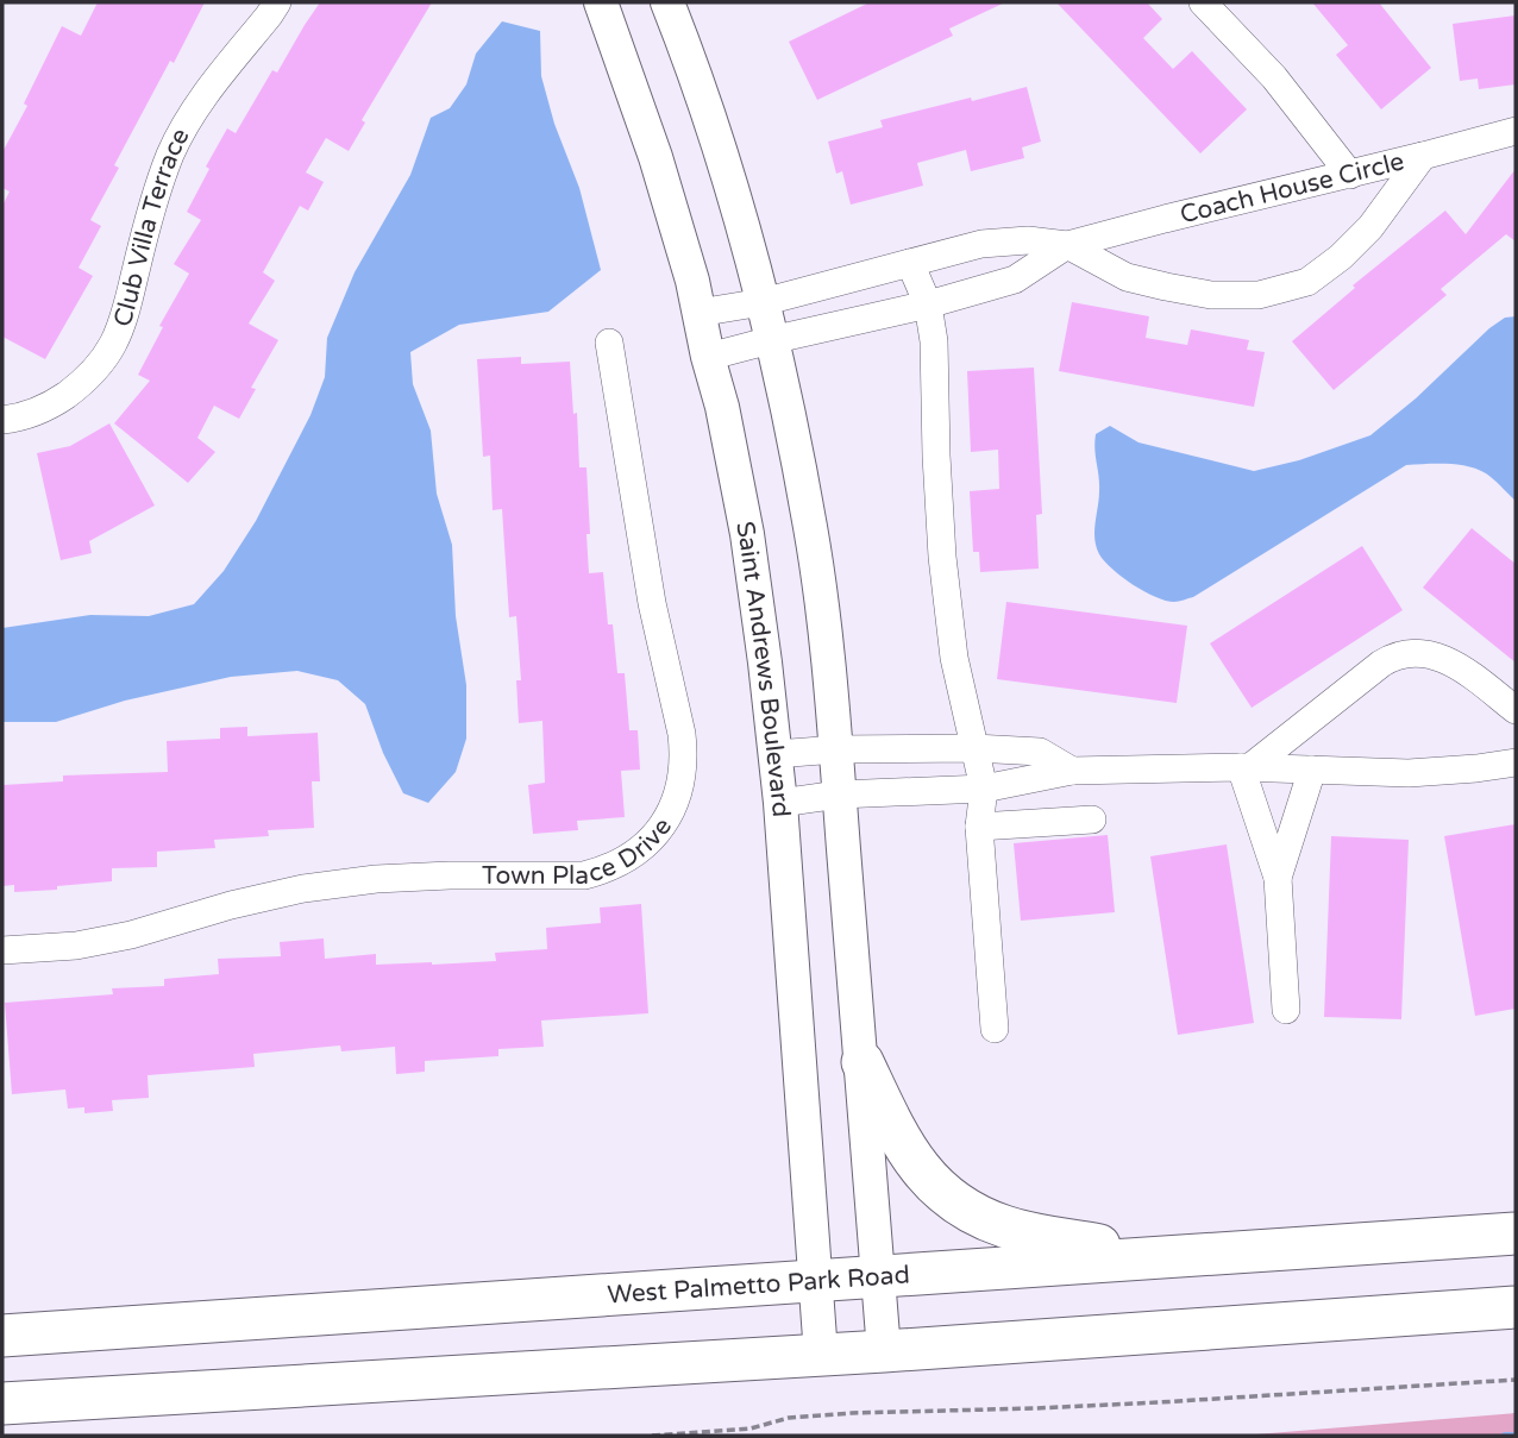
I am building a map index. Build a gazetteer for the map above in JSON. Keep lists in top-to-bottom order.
{
  "streets": {
    "main road": ["West Palmetto Park Road"],
    "street": [
      "Coach House Circle",
      "Club Villa Terrace",
      "Saint Andrews Boulevard",
      "Town Place Drive"
    ]
  },
  "crossings": [
    ["Coach House Circle", "Saint Andrews Boulevard"],
    ["Saint Andrews Boulevard", "West Palmetto Park Road"]
  ]
}
